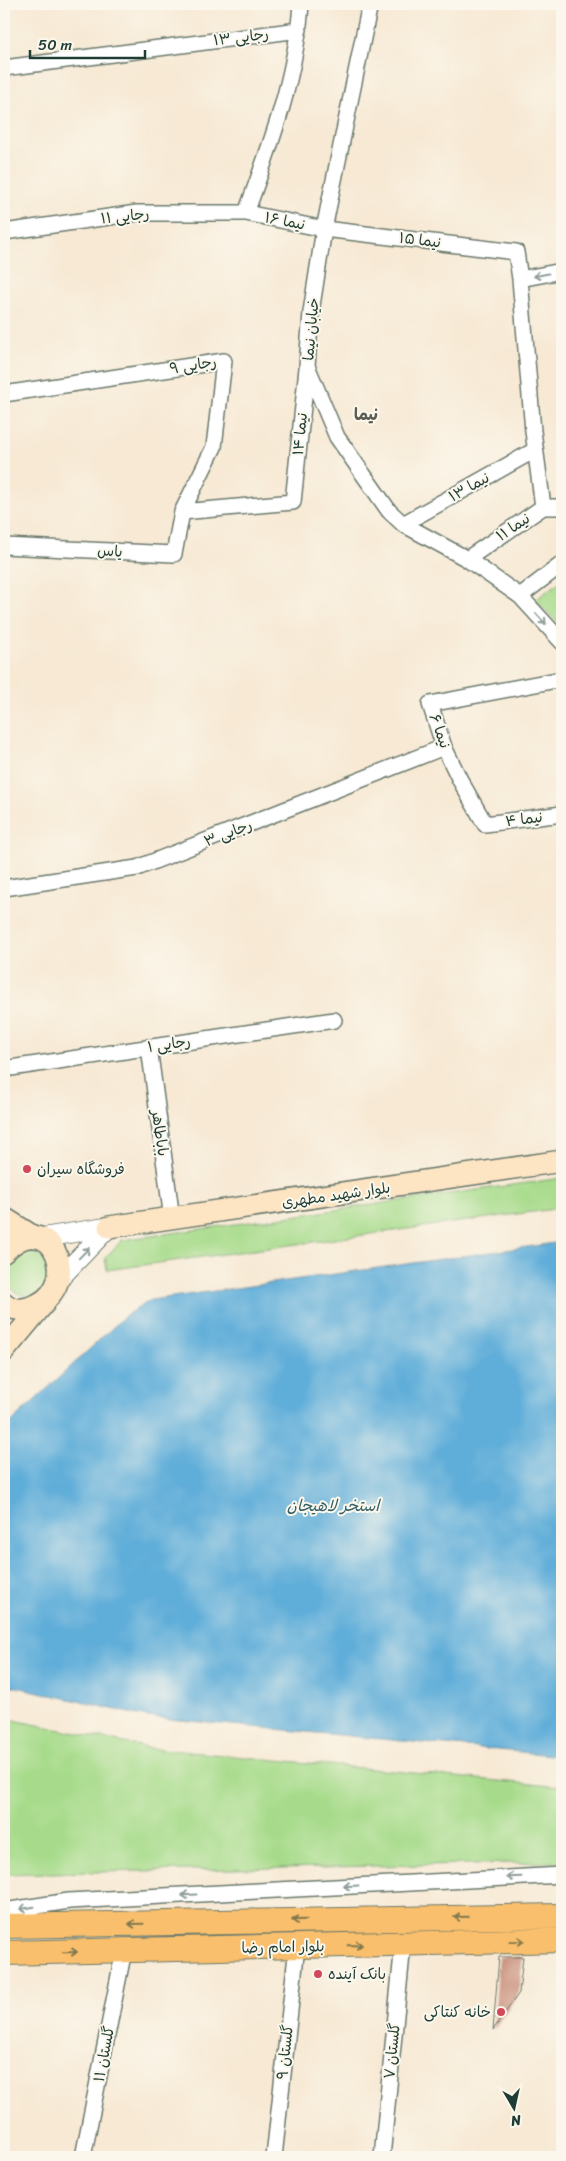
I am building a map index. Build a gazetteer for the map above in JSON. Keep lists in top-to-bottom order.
{
  "streets": {
    "main road": ["بلوار شهید مطهری", "بلوار امام رضا"],
    "street": [
      "رجایی ۱۳",
      "رجایی ۱۱",
      "نیما ۱۶",
      "نیما ۱۵",
      "خیابان نیما",
      "رجایی ۹",
      "نیما ۱۴",
      "نیما ۱۳",
      "نیما ۱۱",
      "یاس",
      "نیما ۶",
      "نیما ۴",
      "رجایی ۳",
      "رجایی ۱",
      "باباطاهر",
      "گلستان ۷",
      "گلستان ۹",
      "گلستان ۱۱"
    ]
  },
  "crossings": [
    ["رجایی ۱۱", "نیما ۱۶"],
    ["نیما ۱۶", "نیما ۱۵"],
    ["نیما ۱۶", "خیابان نیما"],
    ["نیما ۱۵", "خیابان نیما"],
    ["خیابان نیما", "نیما ۱۴"],
    ["خیابان نیما", "نیما ۱۳"],
    ["خیابان نیما", "نیما ۱۱"],
    ["رجایی ۹", "نیما ۱۴"],
    ["رجایی ۹", "یاس"],
    ["نیما ۱۴", "یاس"],
    ["نیما ۶", "نیما ۴"],
    ["نیما ۶", "رجایی ۳"],
    ["رجایی ۱", "باباطاهر"],
    ["باباطاهر", "بلوار شهید مطهری"],
    ["بلوار امام رضا", "گلستان ۷"],
    ["بلوار امام رضا", "گلستان ۹"],
    ["بلوار امام رضا", "گلستان ۱۱"]
  ],
  "districts": ["نیما"],
  "water": ["استخر لاهیجان"],
  "places": ["فروشگاه سیران", "بانک آینده", "خانه کنتاکی"],
  "scale_bar": "50 m",
  "north": "bottom"
}
